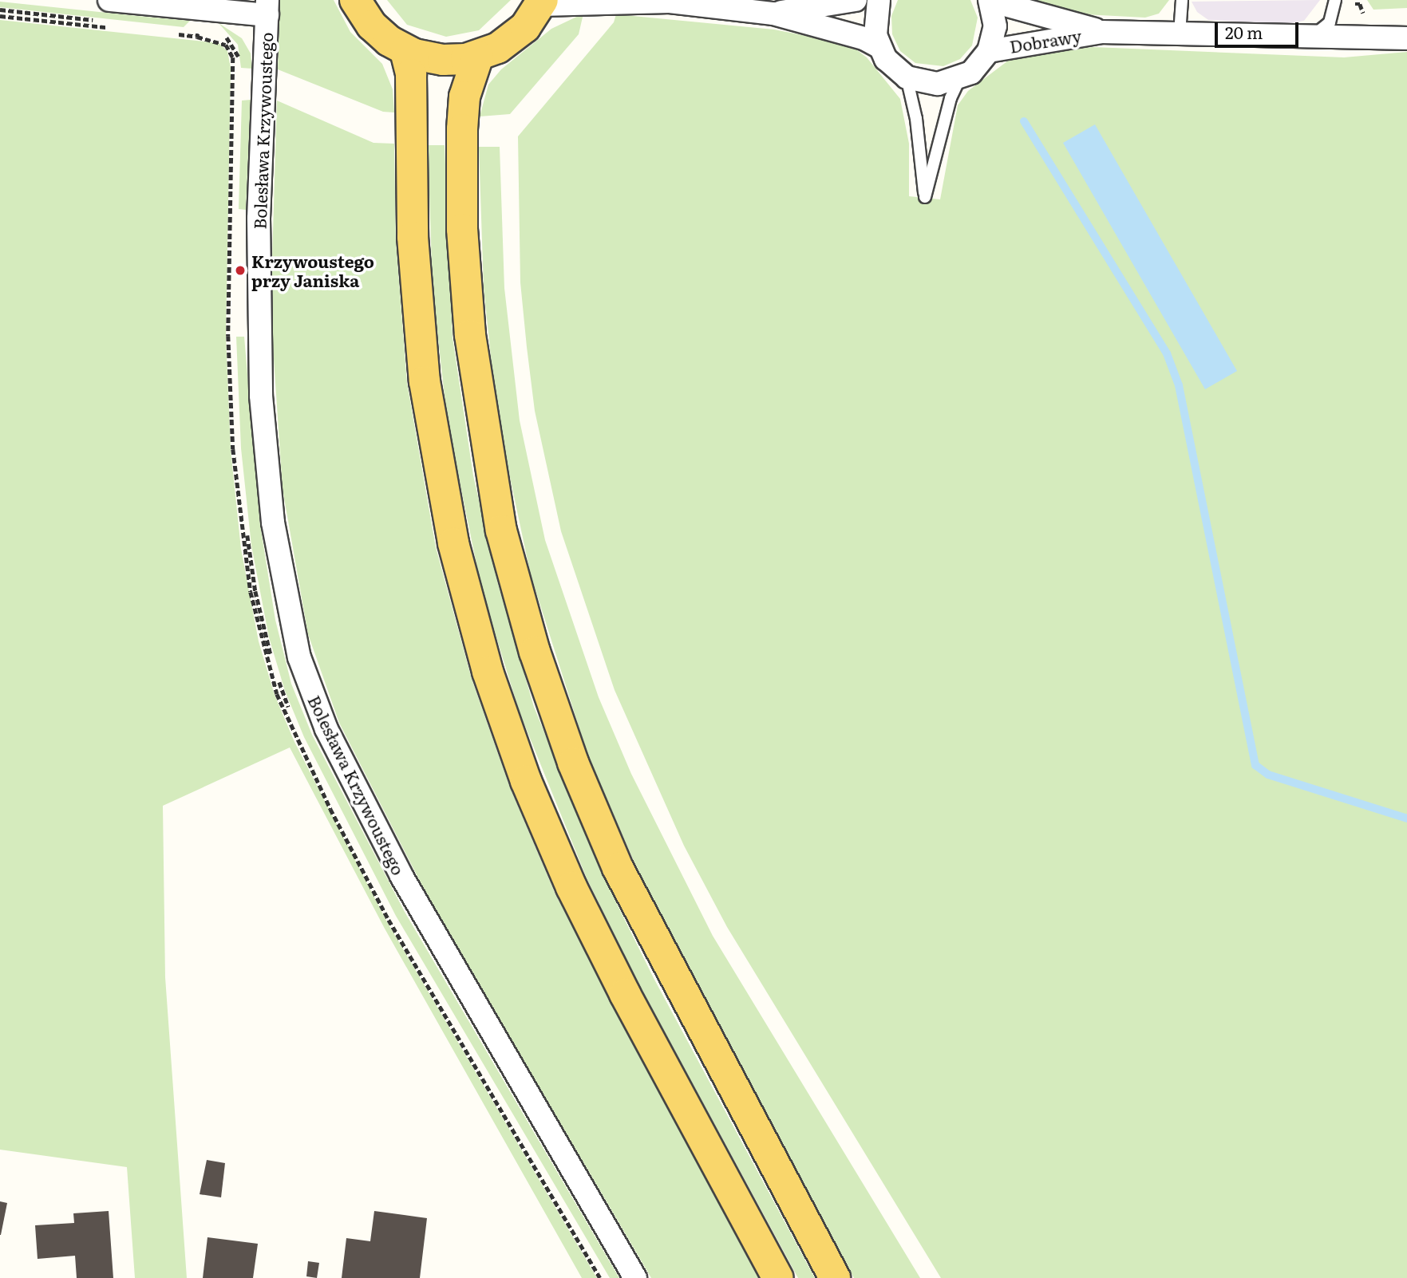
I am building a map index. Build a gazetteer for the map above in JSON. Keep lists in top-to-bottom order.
{
  "streets": {
    "street": ["Dobrawy", "Bolesława Krzywoustego"]
  },
  "places": ["Krzywoustego przy Janiska"],
  "scale_bar": "20 m"
}
